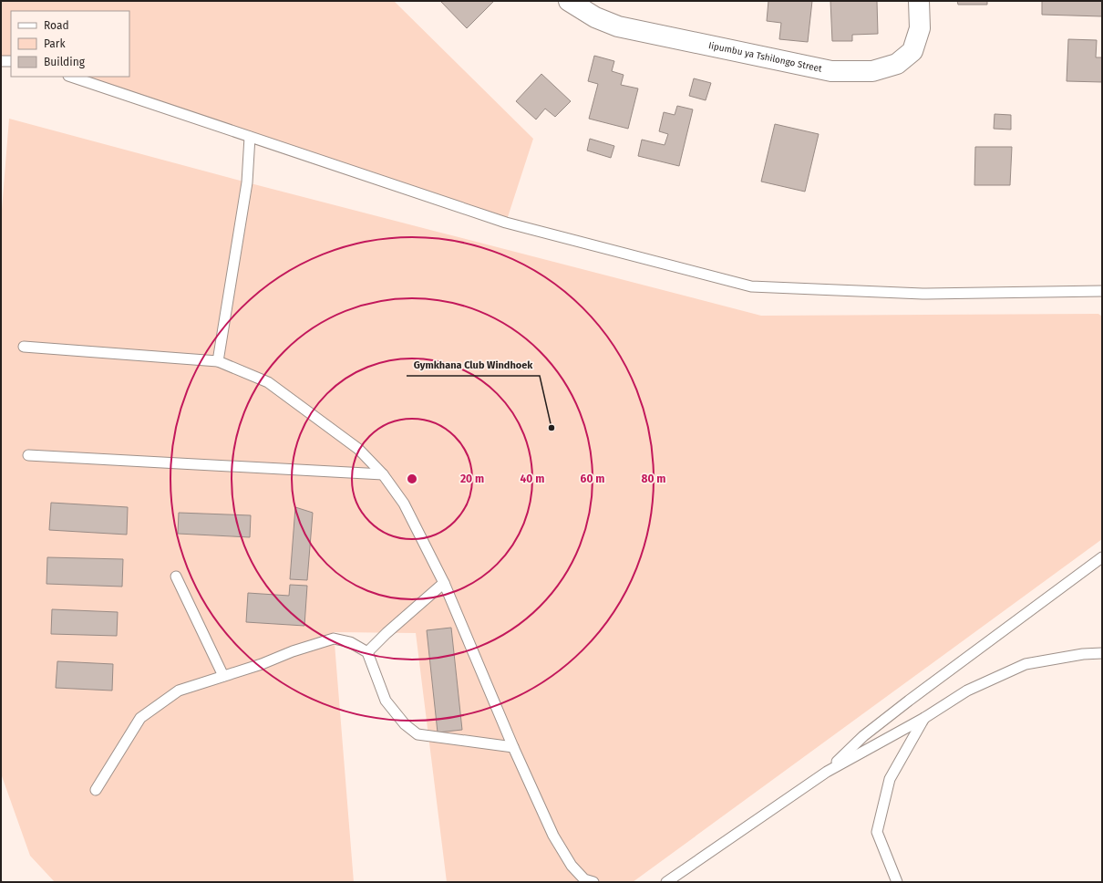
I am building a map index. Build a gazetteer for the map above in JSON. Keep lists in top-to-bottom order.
{
  "streets": {
    "street": ["Iipumbu ya Tshilongo Street"]
  },
  "places": ["Gymkhana Club Windhoek"],
  "legend": ["Road", "Park", "Building"],
  "rings": [
    "20 m",
    "40 m",
    "60 m",
    "80 m"
  ]
}
